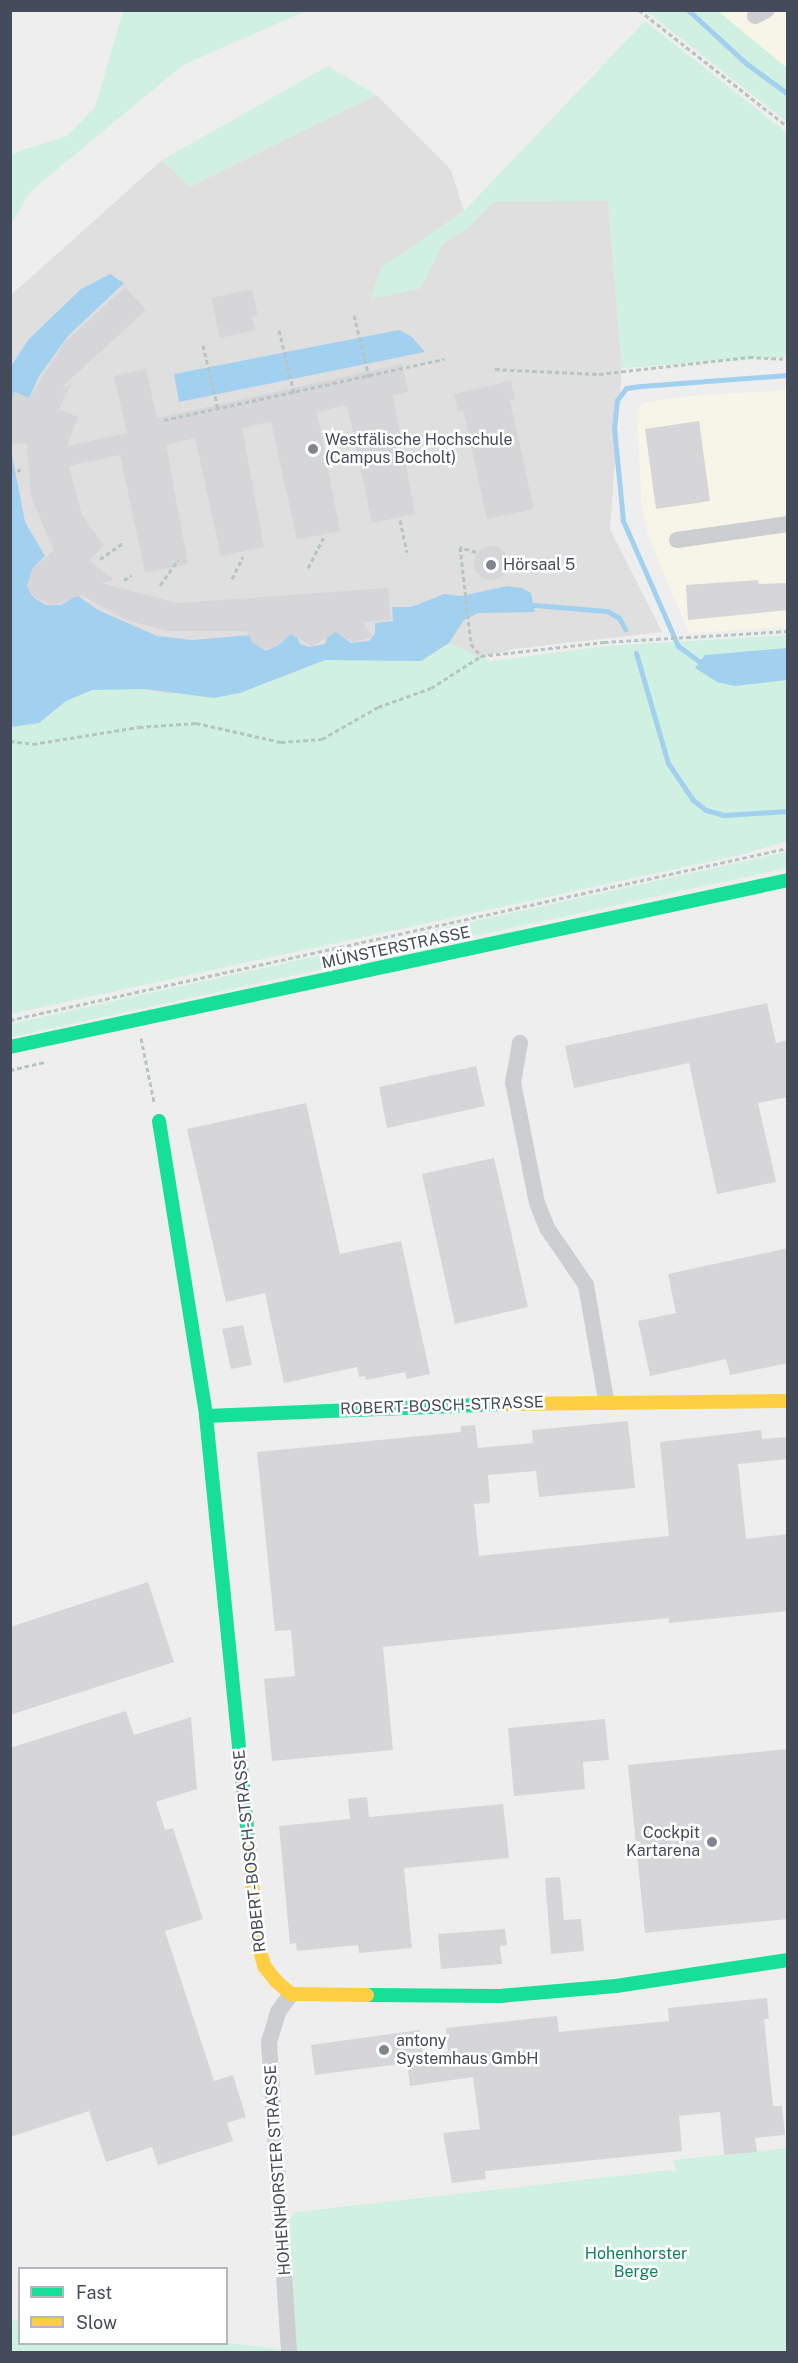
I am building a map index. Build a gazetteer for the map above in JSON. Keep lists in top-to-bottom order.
{
  "streets": {
    "street": ["MÜNSTERSTRASSE", "ROBERT-BOSCH-STRASSE", "HOHENHORSTER STRASSE"]
  },
  "crossings": [
    ["ROBERT-BOSCH-STRASSE", "HOHENHORSTER STRASSE"]
  ],
  "parks": ["Hohenhorster Berge"],
  "places": [
    "Westfälische Hochschule (Campus Bocholt)",
    "Hörsaal 5",
    "Cockpit Kartarena",
    "antony Systemhaus GmbH"
  ],
  "legend": ["Fast", "Slow"]
}
